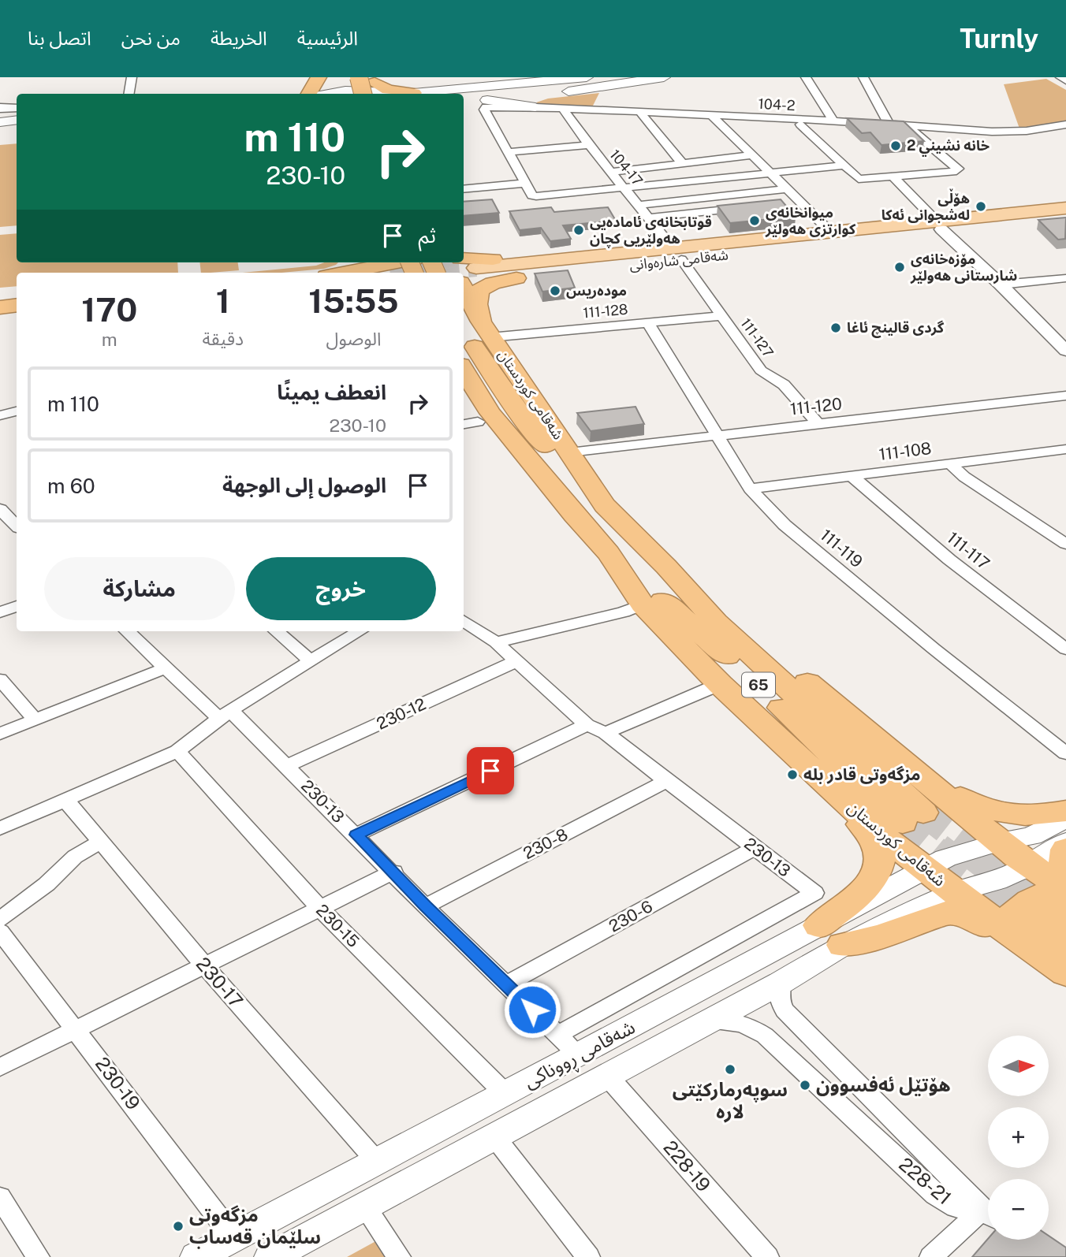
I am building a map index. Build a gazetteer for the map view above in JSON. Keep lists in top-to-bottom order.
{
  "streets": {
    "highway": ["شەقامی کوردستان", "65"],
    "main road": ["شەقامی شارەوانی", "شەقامی ڕووناکی"],
    "street": [
      "104-2",
      "104-17",
      "111-128",
      "111-127",
      "111-120",
      "111-108",
      "111-119",
      "111-117",
      "230-12",
      "230-13",
      "230-8",
      "230-6",
      "230-15",
      "230-17",
      "230-19",
      "228-19",
      "228-21"
    ]
  },
  "crossings": [
    ["104-2", "104-17"],
    ["104-17", "شەقامی شارەوانی"],
    ["شەقامی شارەوانی", "111-127"],
    ["111-128", "111-127"],
    ["111-128", "شەقامی کوردستان"],
    ["111-128", "111-119"],
    ["111-127", "111-120"],
    ["شەقامی کوردستان", "111-120"],
    ["شەقامی کوردستان", "شەقامی ڕووناکی"],
    ["111-120", "111-119"],
    ["111-108", "111-119"],
    ["111-108", "111-117"],
    ["230-12", "230-13"],
    ["230-13", "230-8"],
    ["230-13", "230-6"],
    ["230-13", "شەقامی ڕووناکی"],
    ["230-15", "شەقامی ڕووناکی"],
    ["230-17", "شەقامی ڕووناکی"],
    ["شەقامی ڕووناکی", "230-19"],
    ["شەقامی ڕووناکی", "228-19"],
    ["شەقامی ڕووناکی", "228-21"]
  ],
  "places": [
    "خانه نشيني 2",
    "هۆڵی لەشجوانی ئەکا",
    "میوانخانەی کوارتزی هەولێر",
    "قوتابخانەی ئامادەیی هەولێریی کچان",
    "مۆزەخانەی شارستانی هەولێر",
    "مودەریس",
    "گردی قالینچ ئاغا",
    "مزگەوتی قادر بلە",
    "سوپەرمارکێتی لارە",
    "هۆتێل ئەفسوون",
    "مزگەوتی سلێمان قەساب"
  ],
  "north": "right",
  "page": {
    "header": "Turnly",
    "nav": [
      "الرئيسية",
      "الخريطة",
      "من نحن",
      "اتصل بنا"
    ],
    "turn": ["110 m", "230-10"],
    "then": "ثم",
    "eta": [
      "15:55",
      "الوصول",
      "1",
      "دقيقة",
      "170",
      "m"
    ],
    "list": [
      {
        "name": "انعطف يمينًا",
        "note": "230-10",
        "value": "110 m"
      },
      {
        "name": "الوصول إلى الوجهة",
        "value": "60 m"
      }
    ],
    "buttons": ["خروج", "مشاركة"],
    "map_buttons": ["+", "−"]
  }
}
